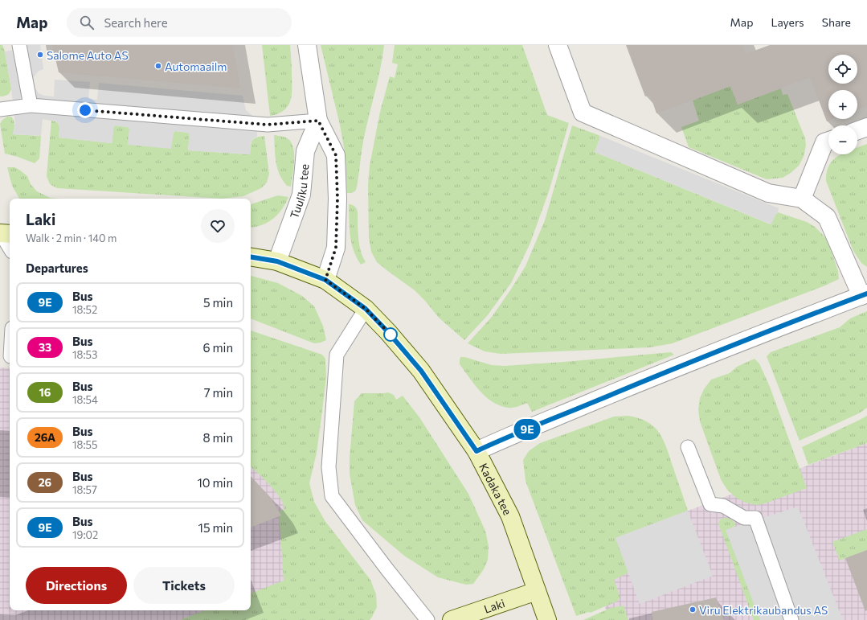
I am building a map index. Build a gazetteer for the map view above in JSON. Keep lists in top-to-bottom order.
{
  "streets": {
    "main road": ["Kadaka tee", "Laki"],
    "street": ["Tuuliku tee"]
  },
  "crossings": [
    ["Tuuliku tee", "Kadaka tee"],
    ["Kadaka tee", "Laki"]
  ],
  "places": ["Salome Auto AS", "Automaailm", "Viru Elektrikaubandus AS"],
  "lines": ["bus line 9E"],
  "page": {
    "header": "Map",
    "search": "Search here",
    "nav": ["Map", "Layers", "Share"],
    "on_map": "9E",
    "map_buttons": ["+", "−"],
    "heading": [
      ["Laki", "Walk · 2 min · 140 m"],
      "Departures"
    ],
    "list": [
      {
        "mark": "9E",
        "name": "Bus",
        "note": "18:52",
        "value": "5 min"
      },
      {
        "mark": "33",
        "name": "Bus",
        "note": "18:53",
        "value": "6 min"
      },
      {
        "mark": "16",
        "name": "Bus",
        "note": "18:54",
        "value": "7 min"
      },
      {
        "mark": "26A",
        "name": "Bus",
        "note": "18:55",
        "value": "8 min"
      },
      {
        "mark": "26",
        "name": "Bus",
        "note": "18:57",
        "value": "10 min"
      },
      {
        "mark": "9E",
        "name": "Bus",
        "note": "19:02",
        "value": "15 min"
      }
    ],
    "buttons": ["Directions", "Tickets"]
  }
}
